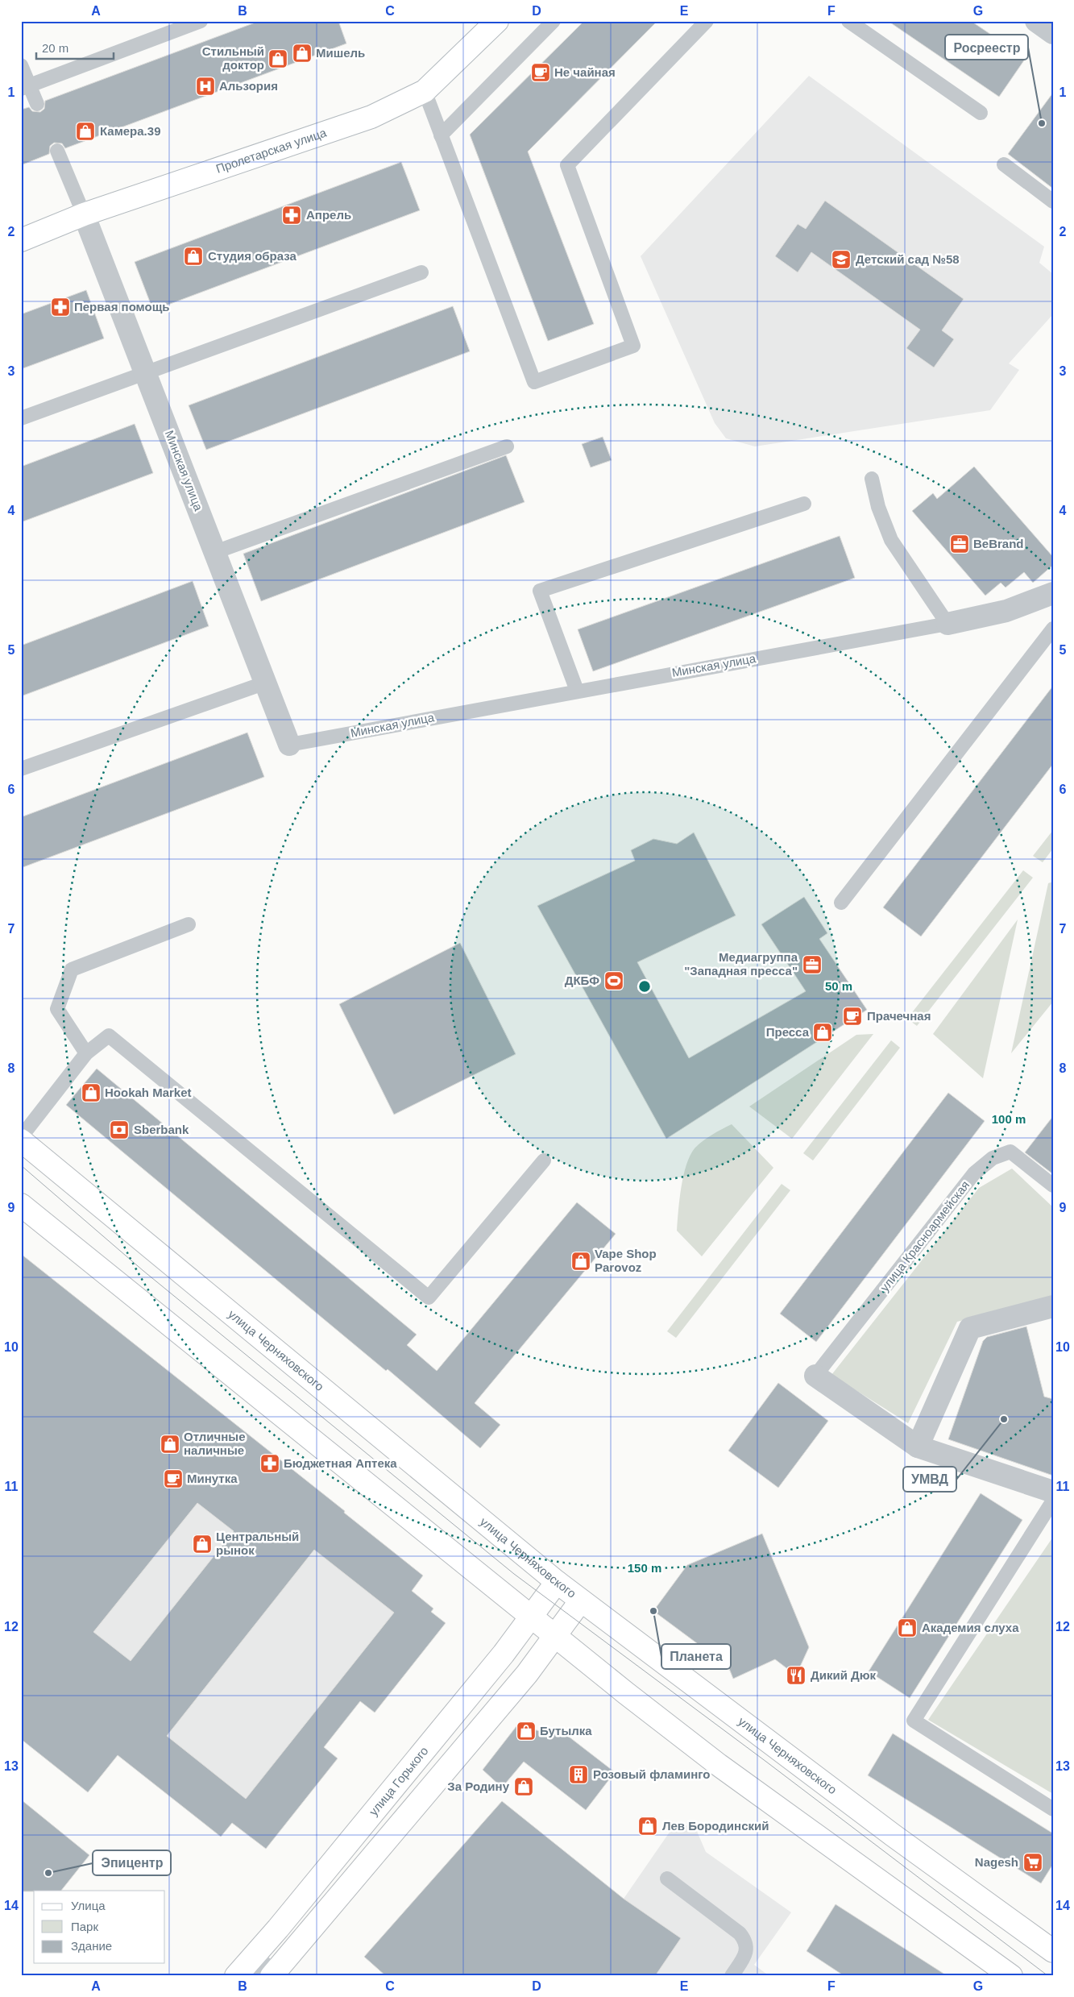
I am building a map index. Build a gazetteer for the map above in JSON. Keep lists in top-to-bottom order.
{
  "streets": {
    "main road": ["Пролетарская улица", "улица Черняховского", "улица Горького"],
    "street": ["Минская улица"],
    "lane": ["улица Красноармейская"]
  },
  "crossings": [
    ["Пролетарская улица", "Минская улица"],
    ["улица Черняховского", "улица Горького"]
  ],
  "places": {
    "shop": [
      "Мишель",
      "Стильный доктор",
      "Камера.39",
      "Студия образа",
      "Пресса",
      "Hookah Market",
      "Vape Shop Parovoz",
      "Отличные наличные",
      "Центральный рынок",
      "Академия слуха",
      "Бутылка",
      "За Родину",
      "Лев Бородинский"
    ],
    "cafe": ["Не чайная", "Прачечная", "Минутка"],
    "hospital": ["Альзория"],
    "other": [
      "Росрeeстр",
      "УМВД",
      "Планета",
      "Эпицентр"
    ],
    "pharmacy": ["Апрель", "Первая помощь", "Бюджетная Аптека"],
    "school or university": ["Детский сад №58"],
    "office": ["BeBrand", "Медиагруппа \"Западная пресса\""],
    "sports": ["ДКБФ"],
    "bank": ["Sberbank"],
    "restaurant": ["Дикий Дюк"],
    "building": ["Розовый фламинго"],
    "supermarket": ["Nagesh"]
  },
  "legend": ["Улица", "Парк", "Здание"],
  "scale_bar": "20 m",
  "grid": {
    "columns": [
      "A",
      "B",
      "C",
      "D",
      "E",
      "F",
      "G"
    ],
    "rows": [
      "1",
      "2",
      "3",
      "4",
      "5",
      "6",
      "7",
      "8",
      "9",
      "10",
      "11",
      "12",
      "13",
      "14"
    ]
  },
  "rings": ["50 m", "100 m", "150 m"]
}
